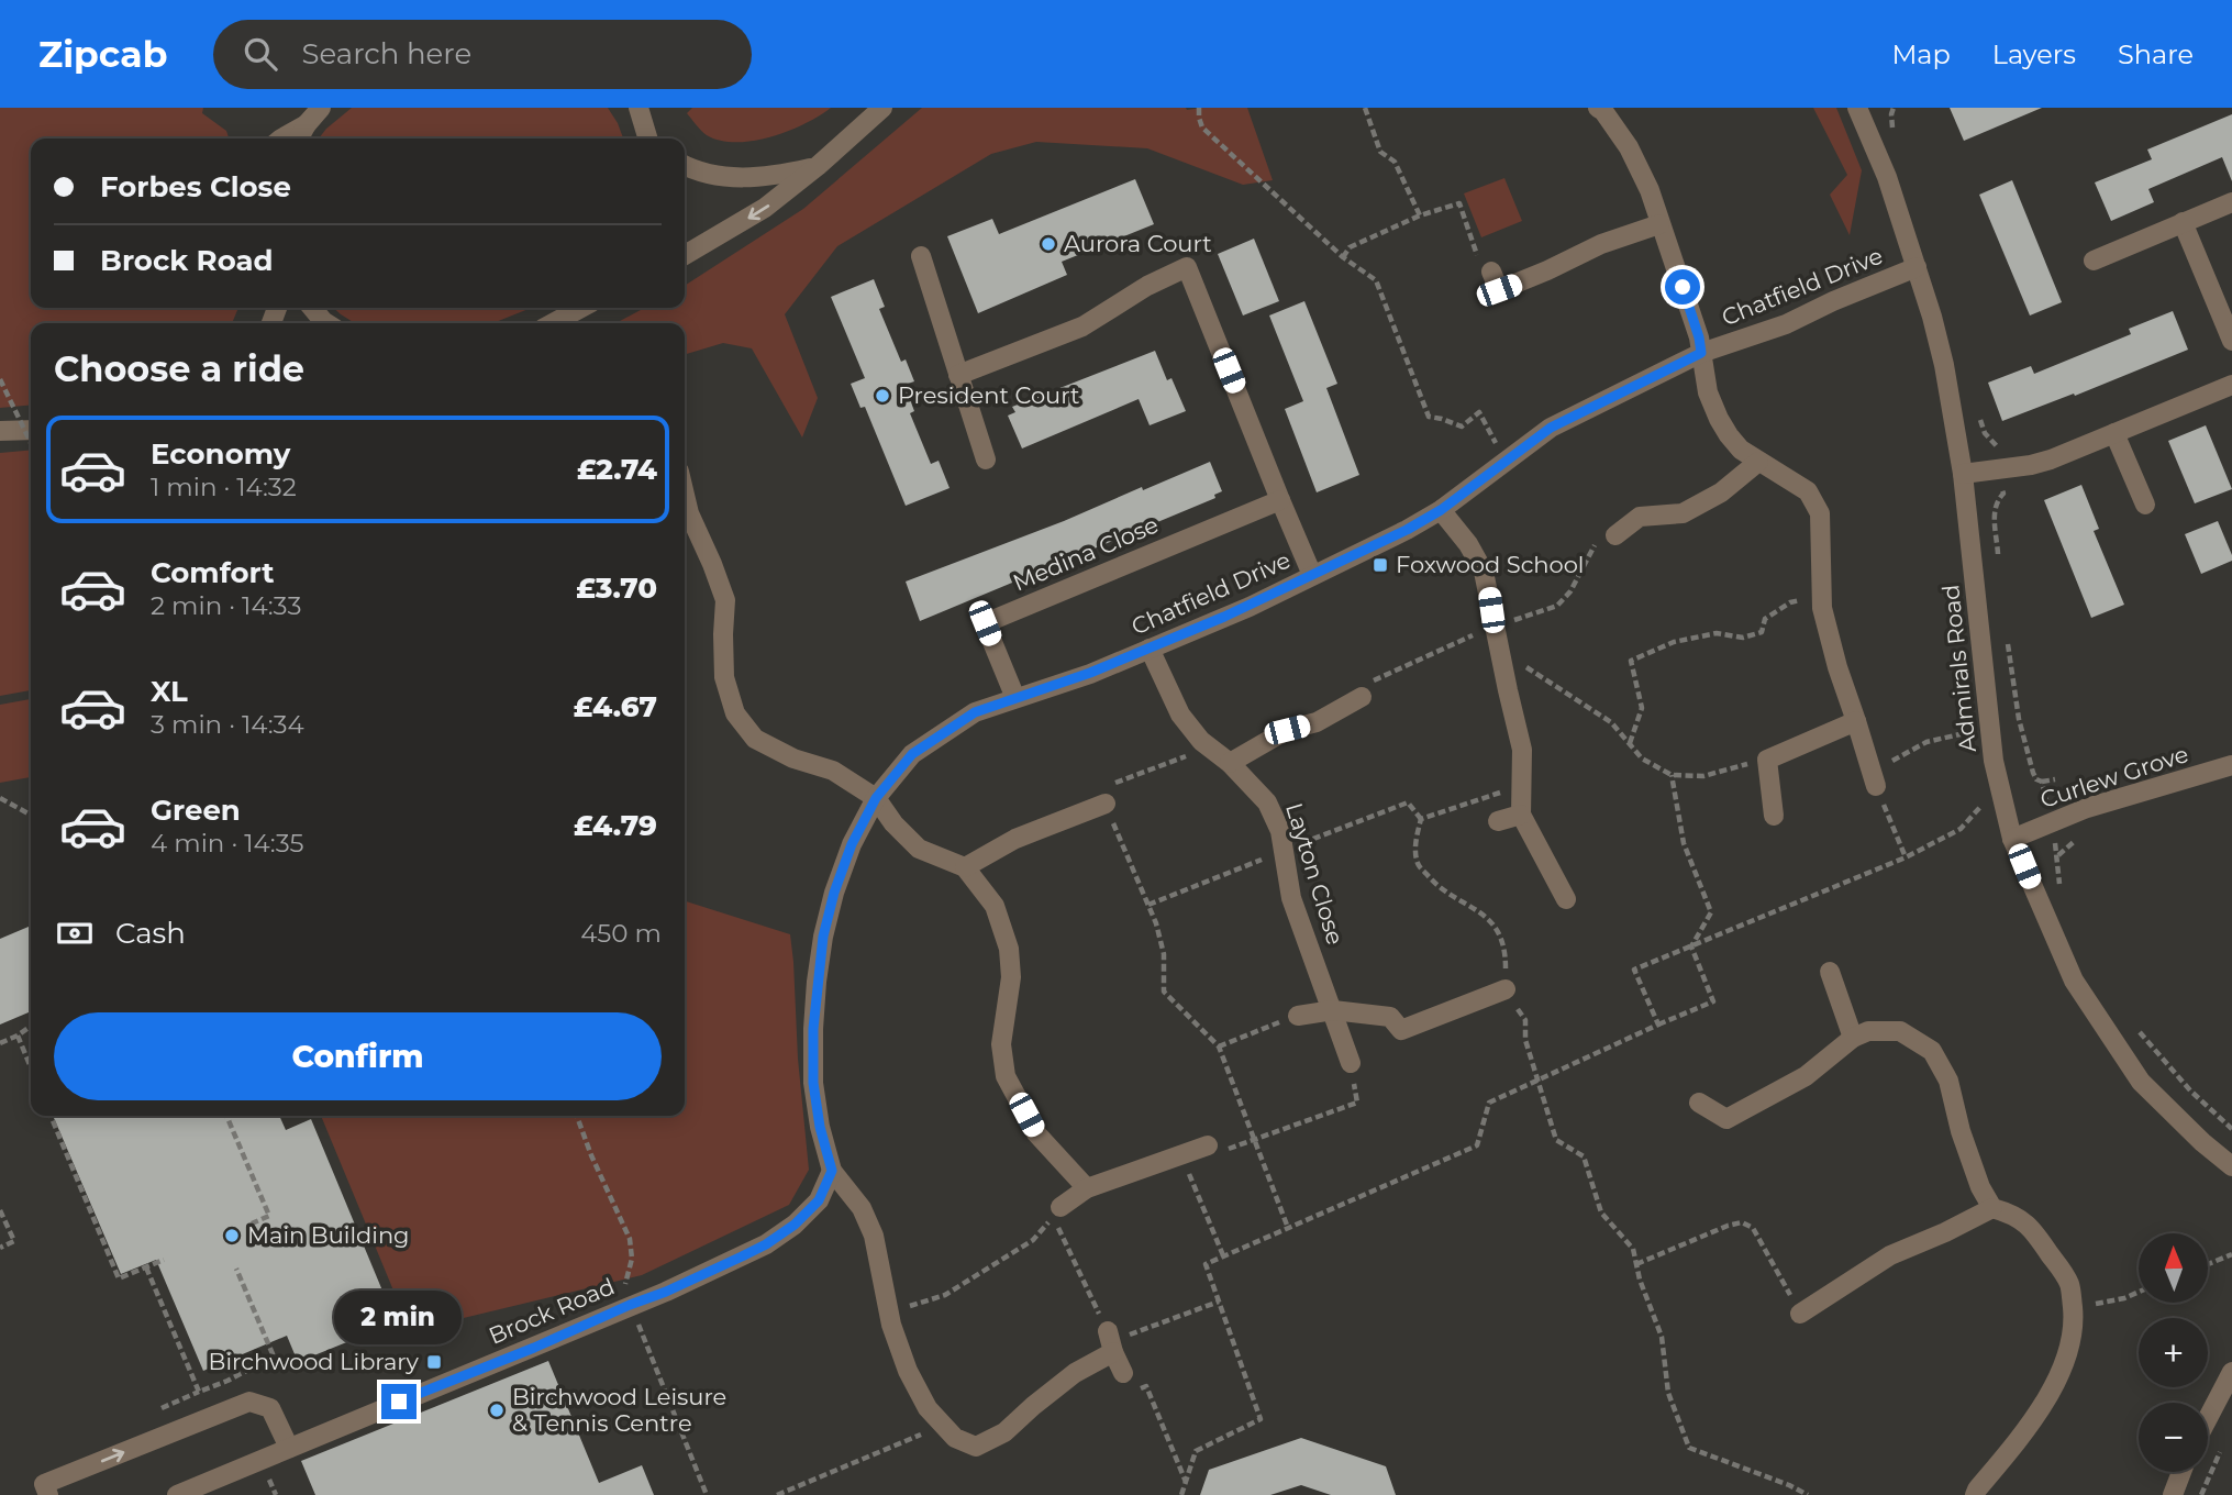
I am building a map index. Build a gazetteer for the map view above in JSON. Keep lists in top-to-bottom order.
{
  "streets": {
    "street": [
      "Chatfield Drive",
      "Medina Close",
      "Admirals Road",
      "Curlew Grove",
      "Layton Close",
      "Brock Road"
    ]
  },
  "crossings": [
    ["Chatfield Drive", "Medina Close"],
    ["Chatfield Drive", "Admirals Road"],
    ["Chatfield Drive", "Layton Close"],
    ["Chatfield Drive", "Brock Road"],
    ["Admirals Road", "Curlew Grove"]
  ],
  "places": {
    "other": [
      "Aurora Court",
      "President Court",
      "Main Building",
      "Birchwood Leisure & Tennis Centre"
    ],
    "transit": ["Foxwood School", "Birchwood Library"]
  },
  "north": "top",
  "page": {
    "header": "Zipcab",
    "search": "Search here",
    "nav": ["Map", "Layers", "Share"],
    "banner": ["Forbes Close", "Brock Road"],
    "heading": "Choose a ride",
    "list": [
      {
        "name": "Economy",
        "note": "1 min · 14:32",
        "value": "£2.74"
      },
      {
        "name": "Comfort",
        "note": "2 min · 14:33",
        "value": "£3.70"
      },
      {
        "name": "XL",
        "note": "3 min · 14:34",
        "value": "£4.67"
      },
      {
        "name": "Green",
        "note": "4 min · 14:35",
        "value": "£4.79"
      }
    ],
    "pay": ["Cash", "450 m"],
    "buttons": "Confirm",
    "map_buttons": ["+", "−"],
    "bubble": "2 min"
  }
}
